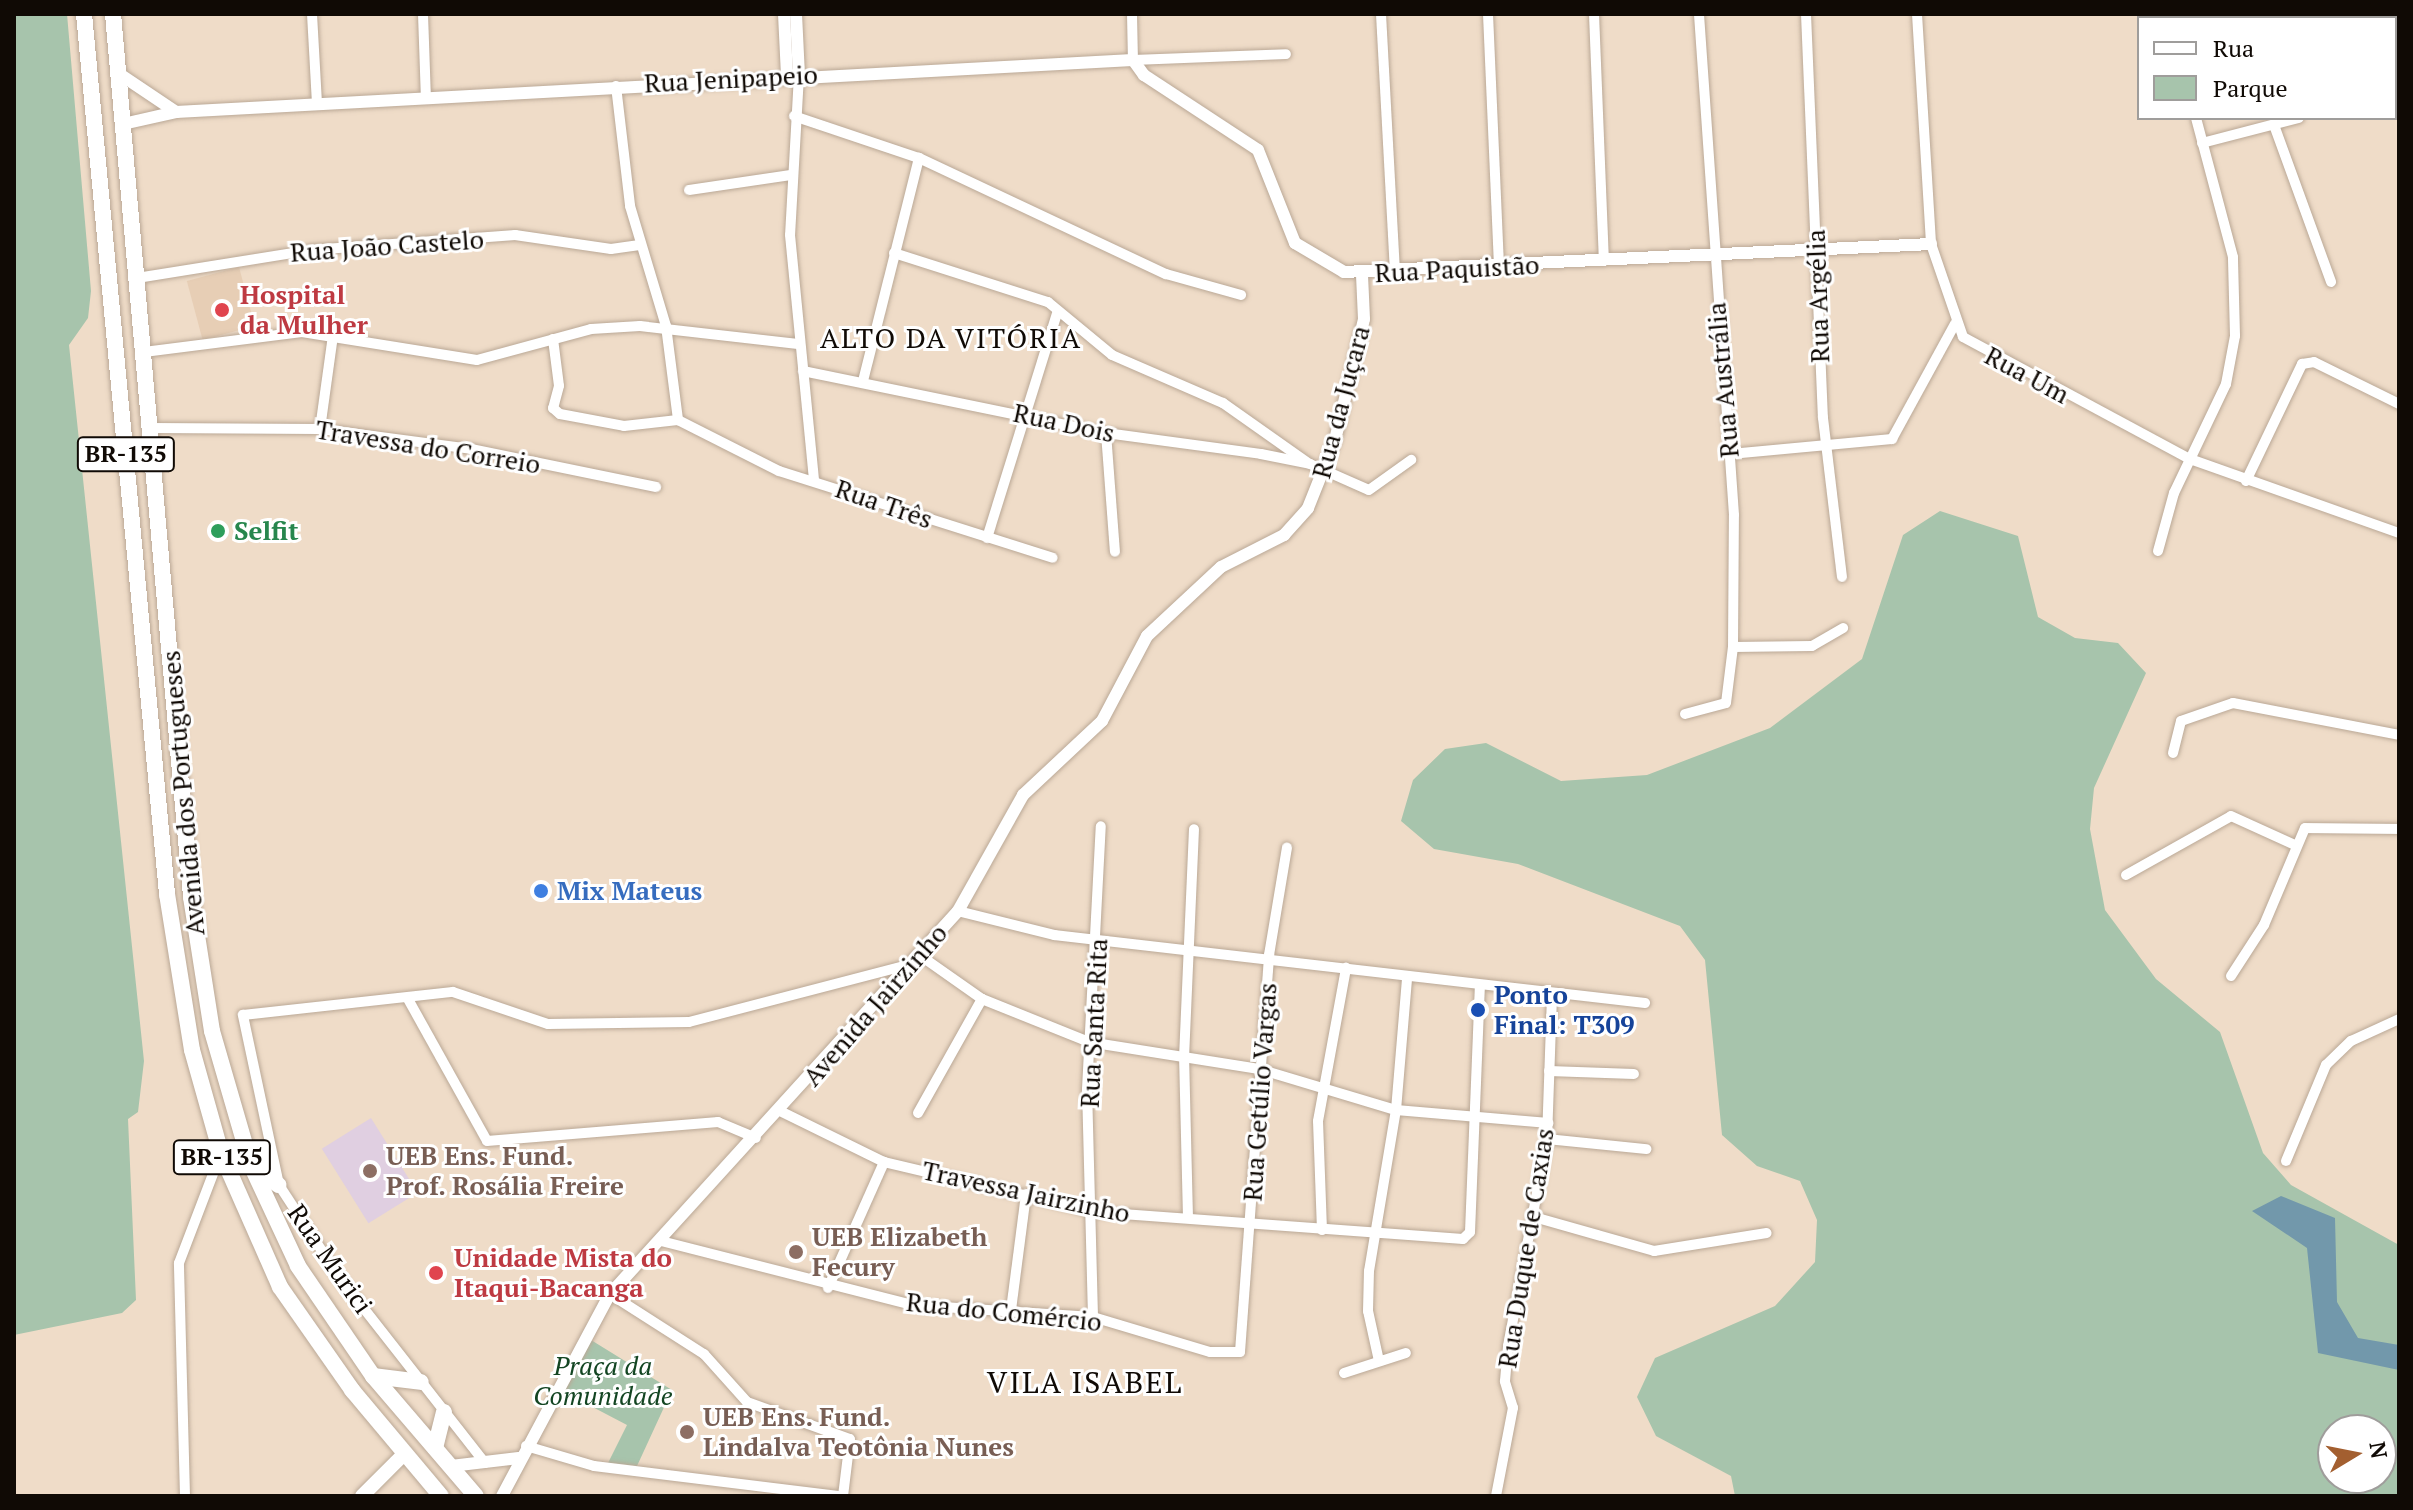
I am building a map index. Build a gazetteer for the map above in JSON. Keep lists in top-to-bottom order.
{
  "streets": {
    "highway": ["BR-135", "Avenida dos Portugueses"],
    "street": [
      "Rua Jenipapeio",
      "Rua João Castelo",
      "Rua Paquistão",
      "Rua Argélia",
      "Rua Um",
      "Rua Austrália",
      "Rua da Juçara",
      "Rua Dois",
      "Travessa do Correio",
      "Rua Três",
      "Avenida Jairzinho",
      "Rua Santa Rita",
      "Rua Getúlio Vargas",
      "Travessa Jairzinho",
      "Rua Duque de Caxias",
      "Rua Murici",
      "Rua do Comércio"
    ]
  },
  "crossings": [
    ["Rua Jenipapeio", "Rua Paquistão"],
    ["Rua Jenipapeio", "Rua Três"],
    ["Rua Jenipapeio", "Avenida dos Portugueses"],
    ["Rua João Castelo", "Avenida dos Portugueses"],
    ["Rua Paquistão", "Rua Argélia"],
    ["Rua Paquistão", "Rua Austrália"],
    ["Rua Paquistão", "Rua da Juçara"],
    ["Rua da Juçara", "Avenida Jairzinho"],
    ["Rua Dois", "Rua Três"],
    ["Travessa do Correio", "Avenida dos Portugueses"],
    ["Avenida Jairzinho", "Rua Santa Rita"],
    ["Avenida Jairzinho", "Rua Getúlio Vargas"],
    ["Avenida Jairzinho", "Travessa Jairzinho"],
    ["Avenida Jairzinho", "Rua Duque de Caxias"],
    ["Avenida Jairzinho", "Rua do Comércio"],
    ["Rua Santa Rita", "Travessa Jairzinho"],
    ["Rua Santa Rita", "Rua do Comércio"],
    ["Rua Getúlio Vargas", "Travessa Jairzinho"],
    ["Rua Getúlio Vargas", "Rua do Comércio"]
  ],
  "districts": ["ALTO DA VITÓRIA", "VILA ISABEL"],
  "parks": ["Praça da Comunidade"],
  "places": [
    "Hospital da Mulher",
    "Selfit",
    "Mix Mateus",
    "Ponto Final: T309",
    "UEB Ens. Fund. Prof. Rosália Freire",
    "UEB Elizabeth Fecury",
    "Unidade Mista do Itaqui-Bacanga",
    "UEB Ens. Fund. Lindalva Teotônia Nunes"
  ],
  "legend": ["Rua", "Parque"],
  "north": "right"
}
